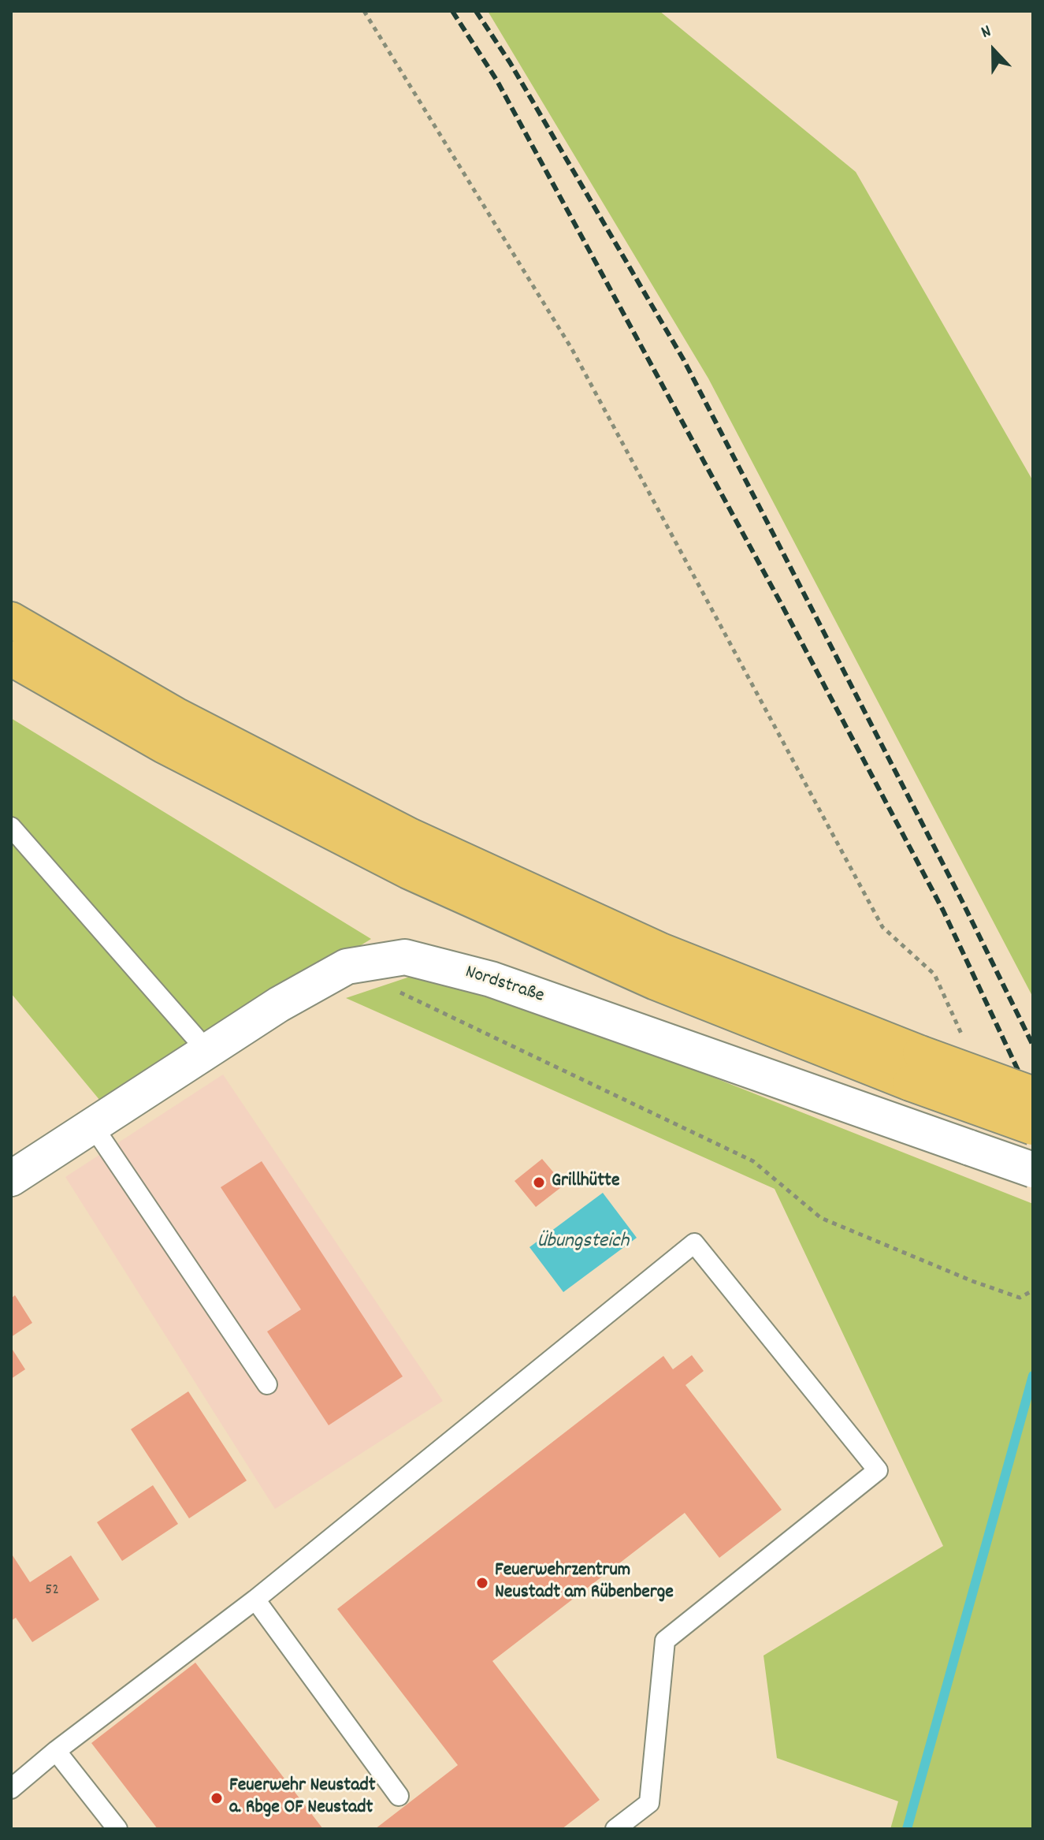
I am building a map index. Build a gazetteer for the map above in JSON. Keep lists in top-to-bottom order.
{
  "streets": {
    "street": ["Nordstraße"]
  },
  "water": ["Übungsteich"],
  "places": ["Grillhütte", "Feuerwehrzentrum Neustadt am Rübenberge", "Feuerwehr Neustadt a. Rbge OF Neustadt"],
  "house_numbers": ["52"],
  "north": "top"
}
